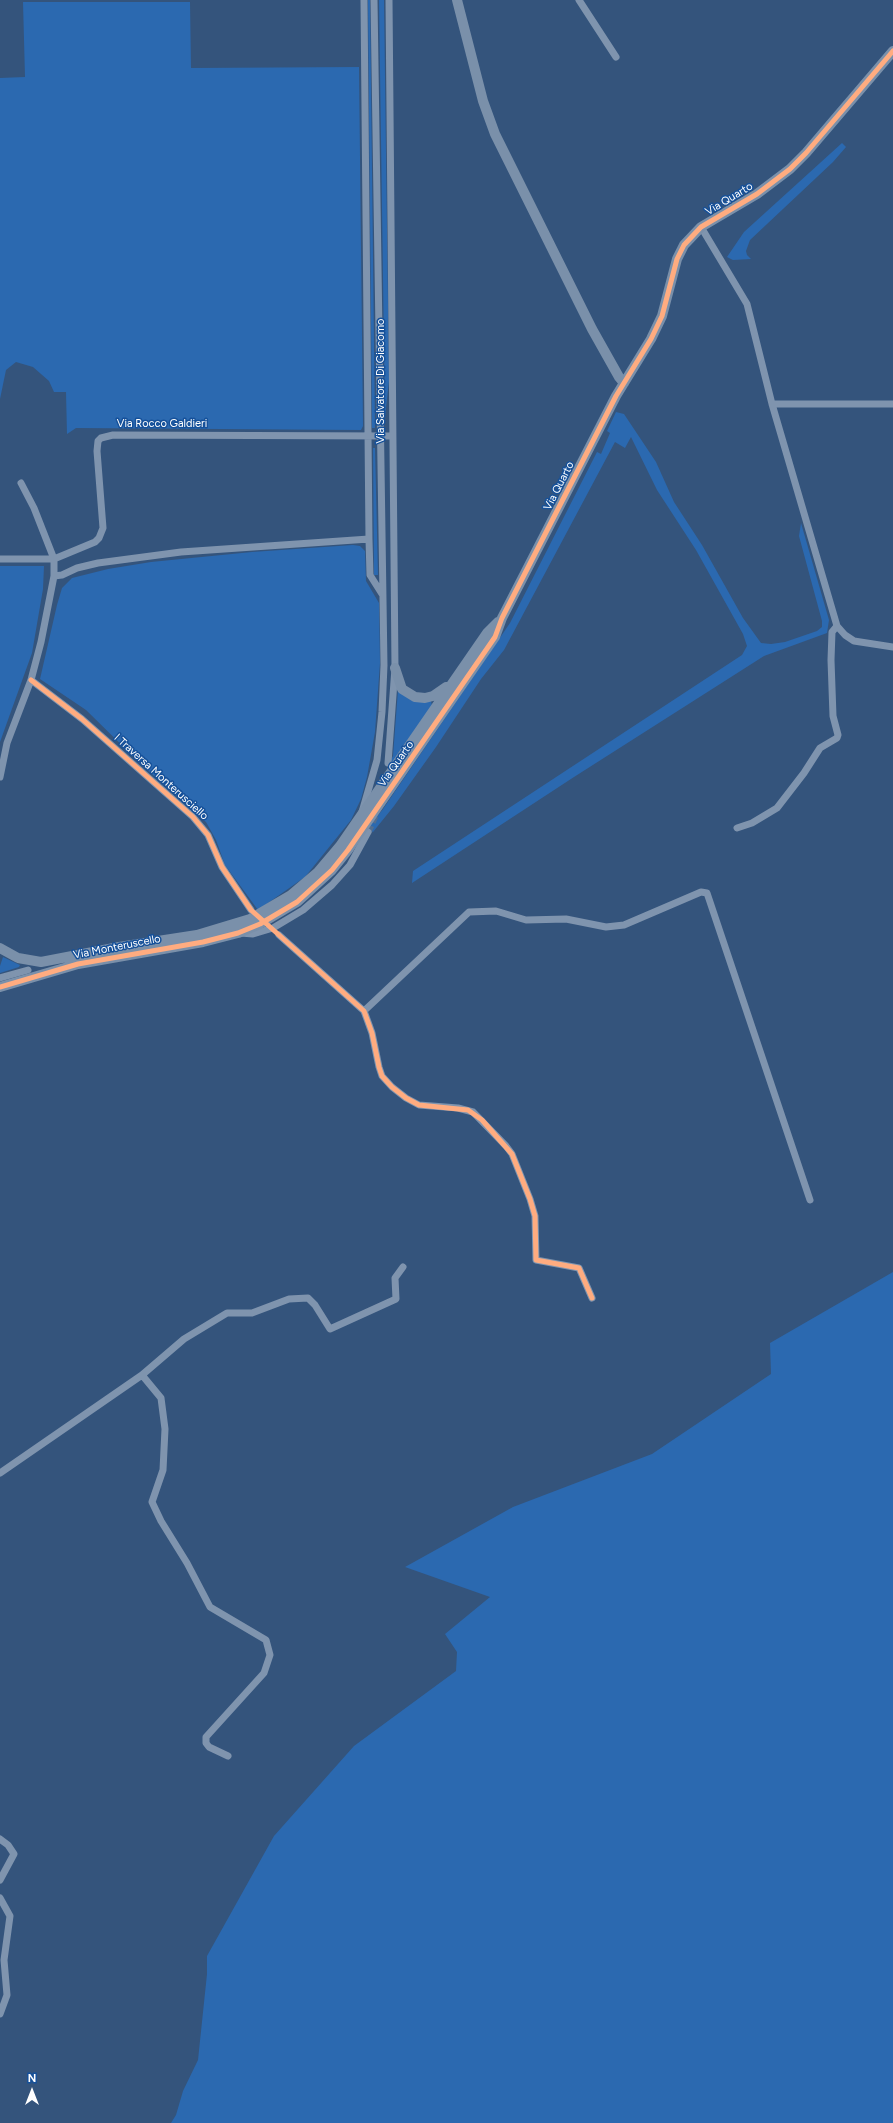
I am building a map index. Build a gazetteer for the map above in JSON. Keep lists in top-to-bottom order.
{
  "streets": {
    "street": [
      "Via Quarto",
      "Via Salvatore Di Giacomo",
      "Via Rocco Galdieri",
      "I Traversa Monterusciello",
      "Via Monteruscello"
    ]
  },
  "crossings": [
    ["Via Quarto", "Via Salvatore Di Giacomo"],
    ["Via Quarto", "Via Monteruscello"],
    ["Via Salvatore Di Giacomo", "Via Rocco Galdieri"]
  ],
  "north": "top"
}
